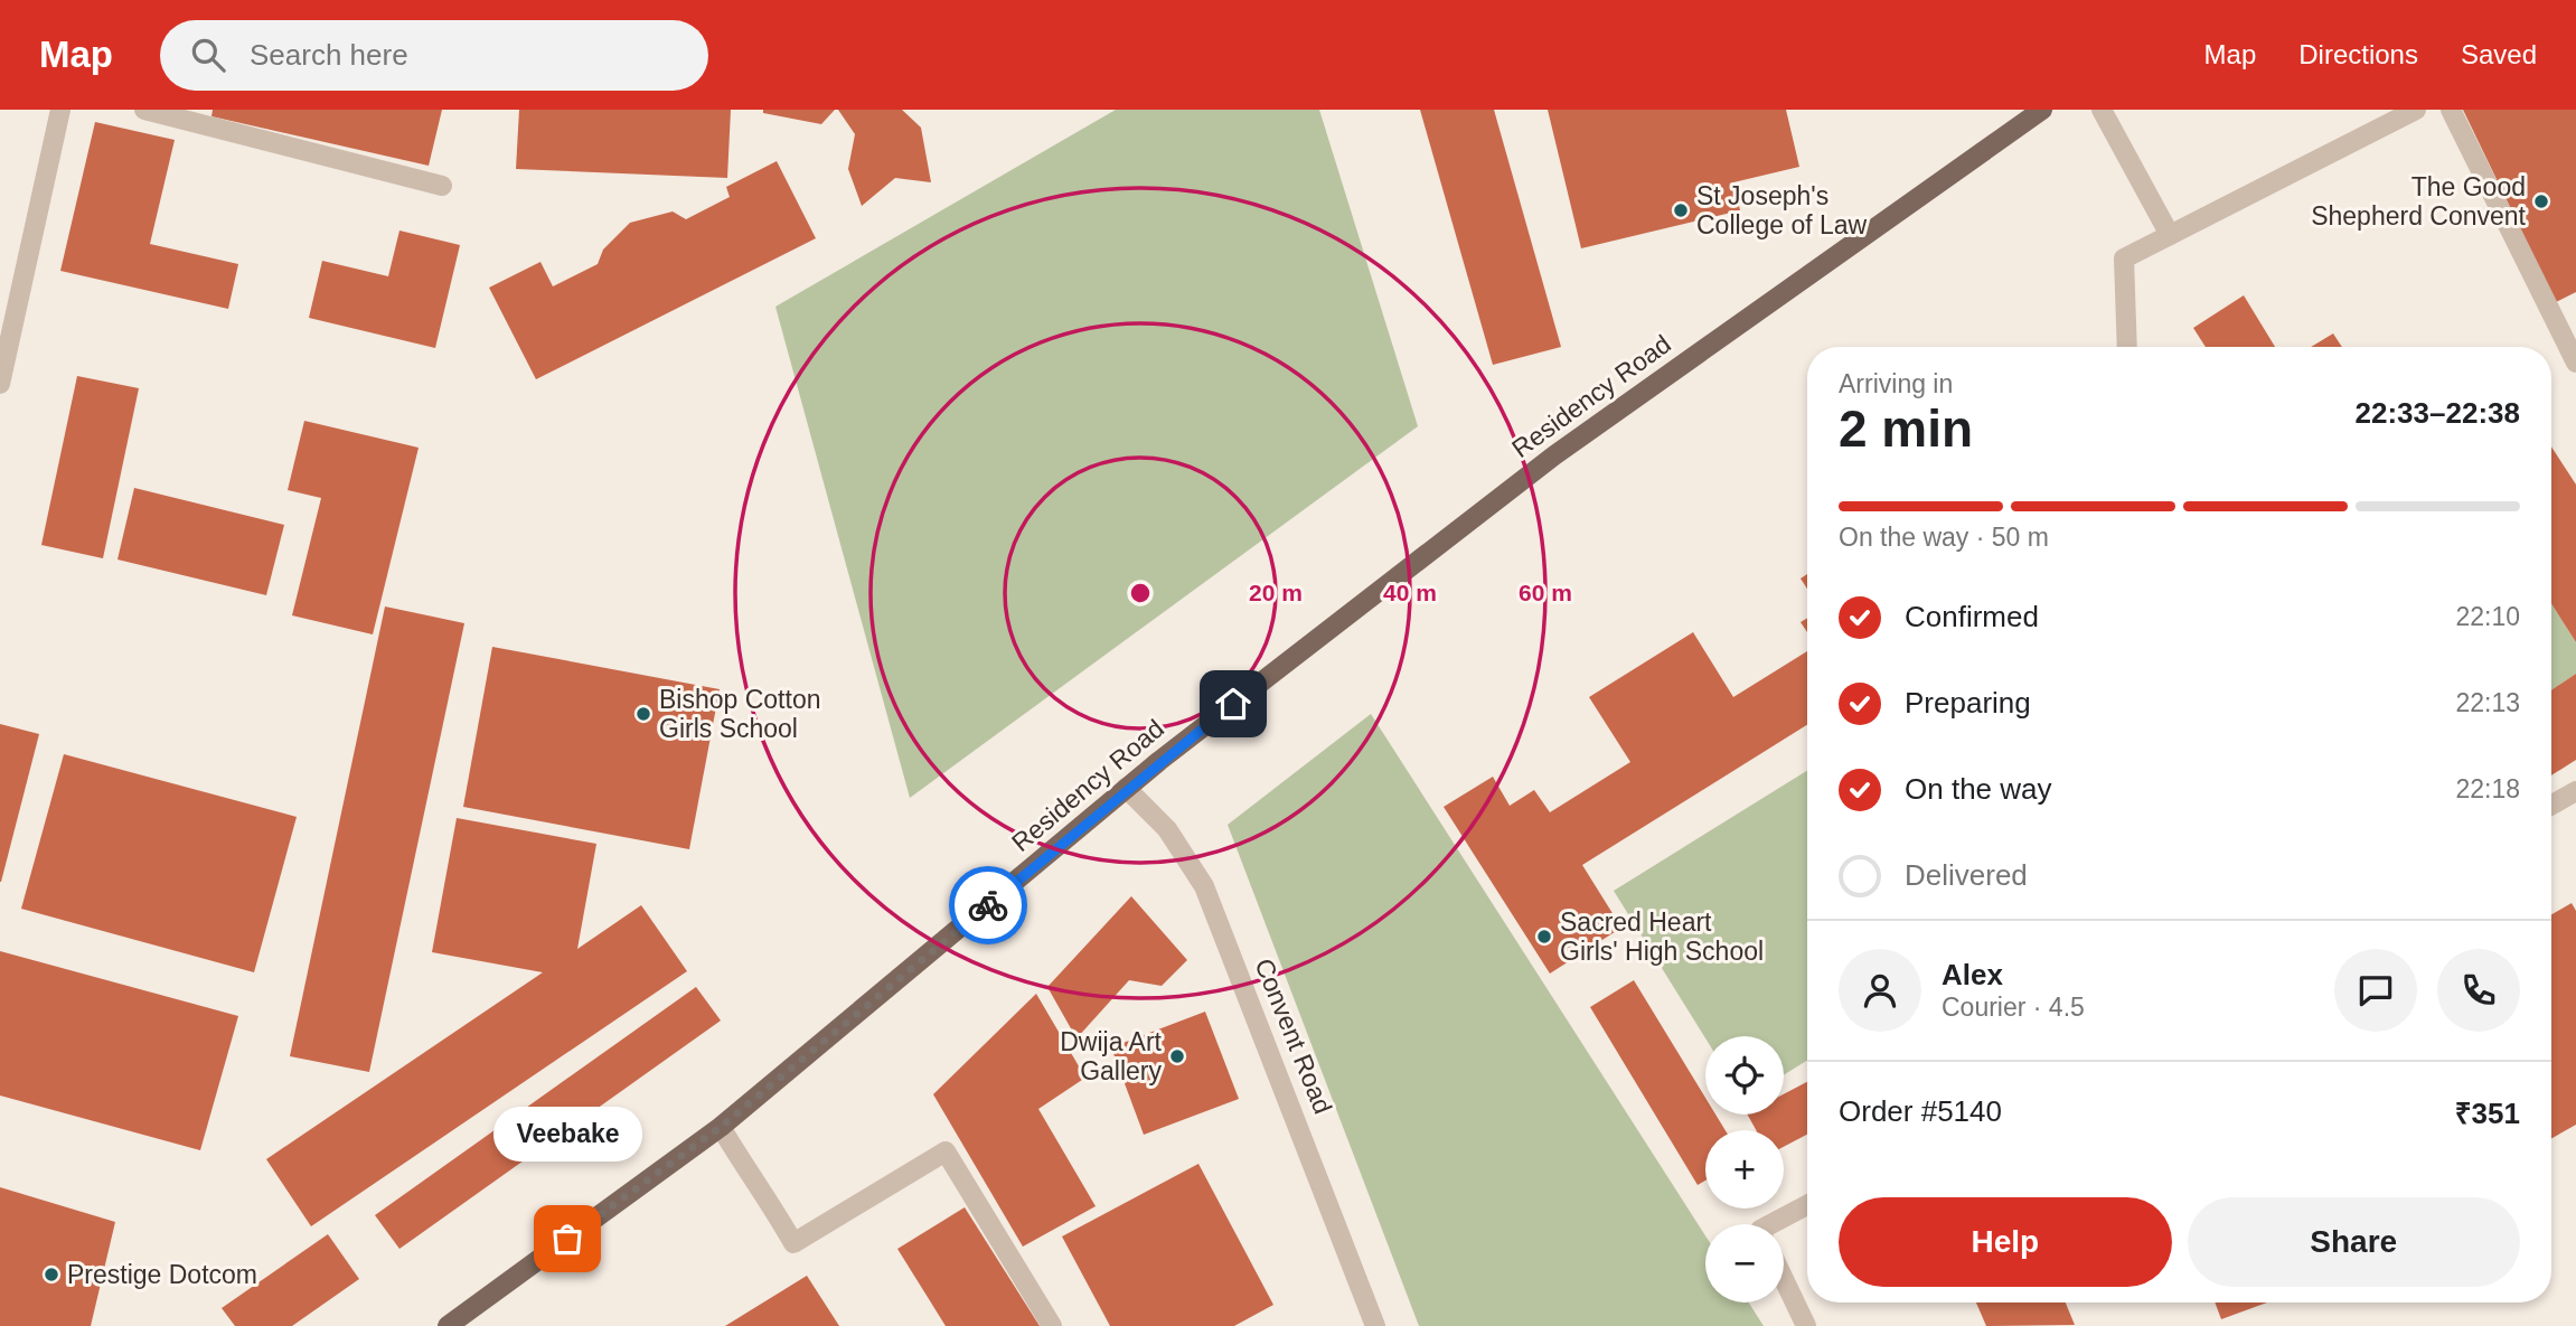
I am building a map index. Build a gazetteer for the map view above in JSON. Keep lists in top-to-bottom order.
{
  "streets": {
    "main road": ["Residency Road"],
    "street": ["Convent Road"]
  },
  "crossings": [
    ["Residency Road", "Convent Road"]
  ],
  "places": [
    "The Good Shepherd Convent",
    "St Joseph's College of Law",
    "Bishop Cotton Girls School",
    "Sacred Heart Girls' High School",
    "Dwija Art Gallery",
    "Veebake",
    "Prestige Dotcom"
  ],
  "page": {
    "header": "Map",
    "search": "Search here",
    "nav": ["Map", "Directions", "Saved"],
    "heading": ["2 min", "Arriving in", "22:33–22:38"],
    "panel": [
      "Alex",
      "Courier · 4.5",
      "Order #5140",
      "₹351"
    ],
    "bar": "On the way · 50 m",
    "list": [
      ["Confirmed", "22:10"],
      ["Preparing", "22:13"],
      ["On the way", "22:18"],
      "Delivered"
    ],
    "map_buttons": ["+", "−"],
    "bubble": "Veebake",
    "buttons": ["Help", "Share"]
  },
  "rings": ["20 m", "40 m", "60 m"]
}
